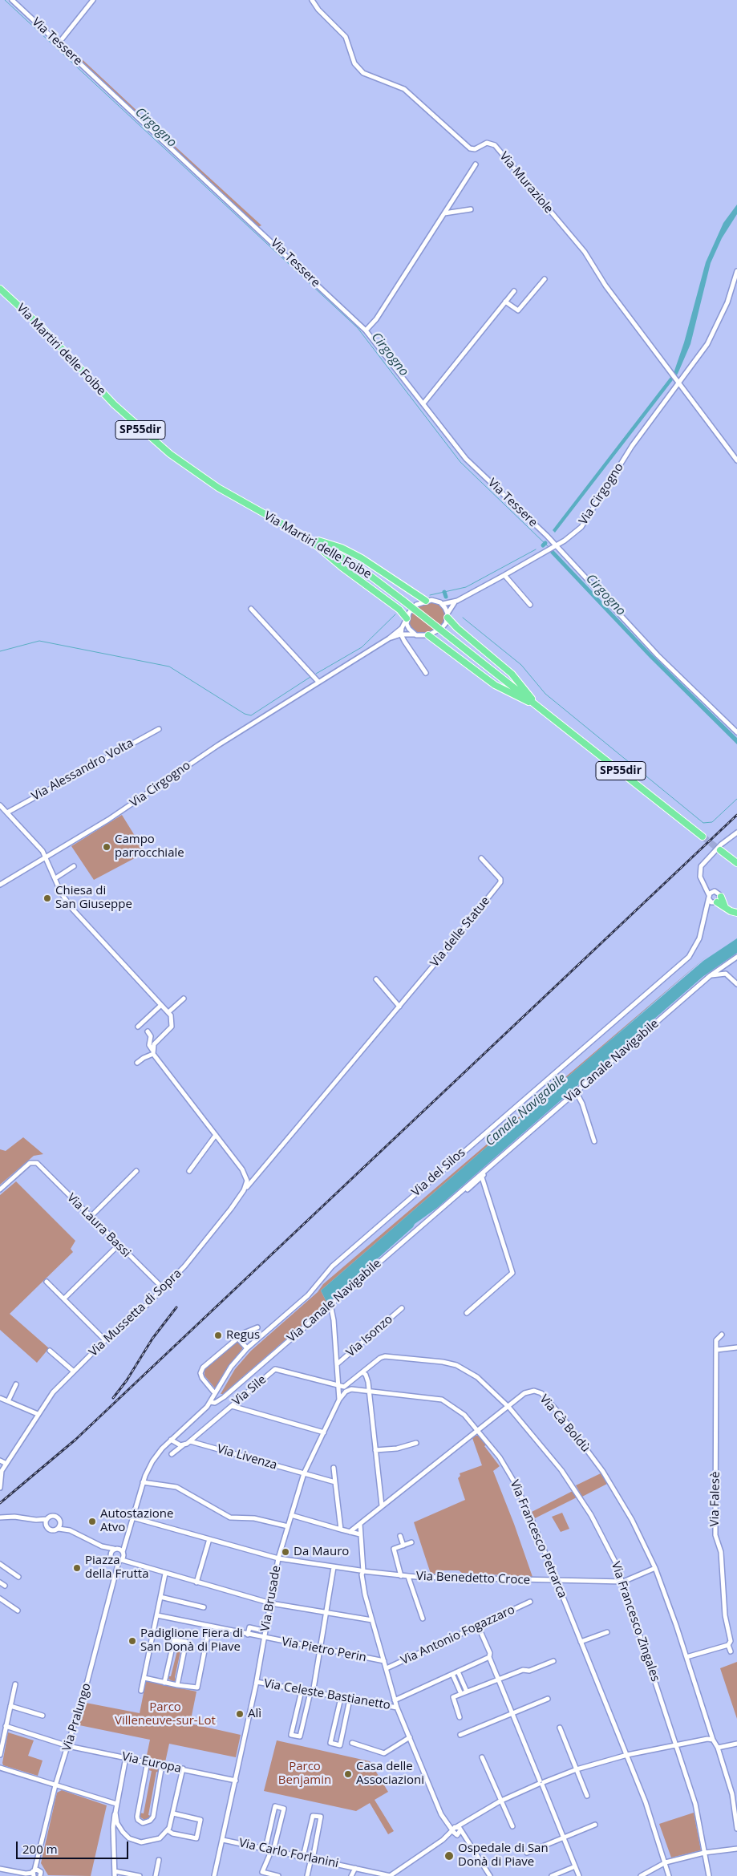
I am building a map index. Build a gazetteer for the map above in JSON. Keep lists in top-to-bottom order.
{
  "streets": {
    "highway": ["Via Martiri delle Foibe", "SP55dir"],
    "street": [
      "Via Tessere",
      "Via Muraziole",
      "Via Cirgogno",
      "Via Alessandro Volta",
      "Via delle Statue",
      "Via Canale Navigabile",
      "Via del Silos",
      "Via Laura Bassi",
      "Via Mussetta di Sopra",
      "Via Isonzo",
      "Via Sile",
      "Via Cà Boldù",
      "Via Livenza",
      "Via Falesè",
      "Via Francesco Petrarca",
      "Via Benedetto Croce",
      "Via Brusade",
      "Via Francesco Zingales",
      "Via Antonio Fogazzaro",
      "Via Pietro Perin",
      "Via Celeste Bastianetto",
      "Via Pralungo",
      "Via Europa",
      "Via Carlo Forlanini"
    ]
  },
  "crossings": [
    ["Via Tessere", "Via Cirgogno"],
    ["Via Muraziole", "Via Cirgogno"],
    ["Via delle Statue", "Via Mussetta di Sopra"],
    ["Via Canale Navigabile", "Via Brusade"],
    ["Via Canale Navigabile", "Via Pralungo"],
    ["Via del Silos", "Via Pralungo"],
    ["Via Laura Bassi", "Via Mussetta di Sopra"],
    ["Via Isonzo", "Via Brusade"],
    ["Via Sile", "Via Livenza"],
    ["Via Sile", "Via Brusade"],
    ["Via Sile", "Via Francesco Zingales"],
    ["Via Cà Boldù", "Via Francesco Petrarca"],
    ["Via Cà Boldù", "Via Benedetto Croce"],
    ["Via Cà Boldù", "Via Francesco Zingales"],
    ["Via Livenza", "Via Brusade"],
    ["Via Francesco Petrarca", "Via Benedetto Croce"],
    ["Via Benedetto Croce", "Via Brusade"],
    ["Via Benedetto Croce", "Via Francesco Zingales"],
    ["Via Benedetto Croce", "Via Pralungo"],
    ["Via Brusade", "Via Francesco Zingales"],
    ["Via Brusade", "Via Pietro Perin"],
    ["Via Brusade", "Via Celeste Bastianetto"],
    ["Via Brusade", "Via Europa"],
    ["Via Brusade", "Via Carlo Forlanini"],
    ["Via Pralungo", "Via Europa"]
  ],
  "water": ["Cirgogno", "Canale Navigabile"],
  "parks": ["Parco Villeneuve-sur-Lot", "Parco Benjamin"],
  "places": [
    "Campo parrocchiale",
    "Chiesa di San Giuseppe",
    "Regus",
    "Autostazione Atvo",
    "Da Mauro",
    "Piazza della Frutta",
    "Padiglione Fiera di San Donà di Piave",
    "Alì",
    "Casa delle Associazioni",
    "Ospedale di San Donà di Piave"
  ],
  "scale_bar": "200 m"
}
